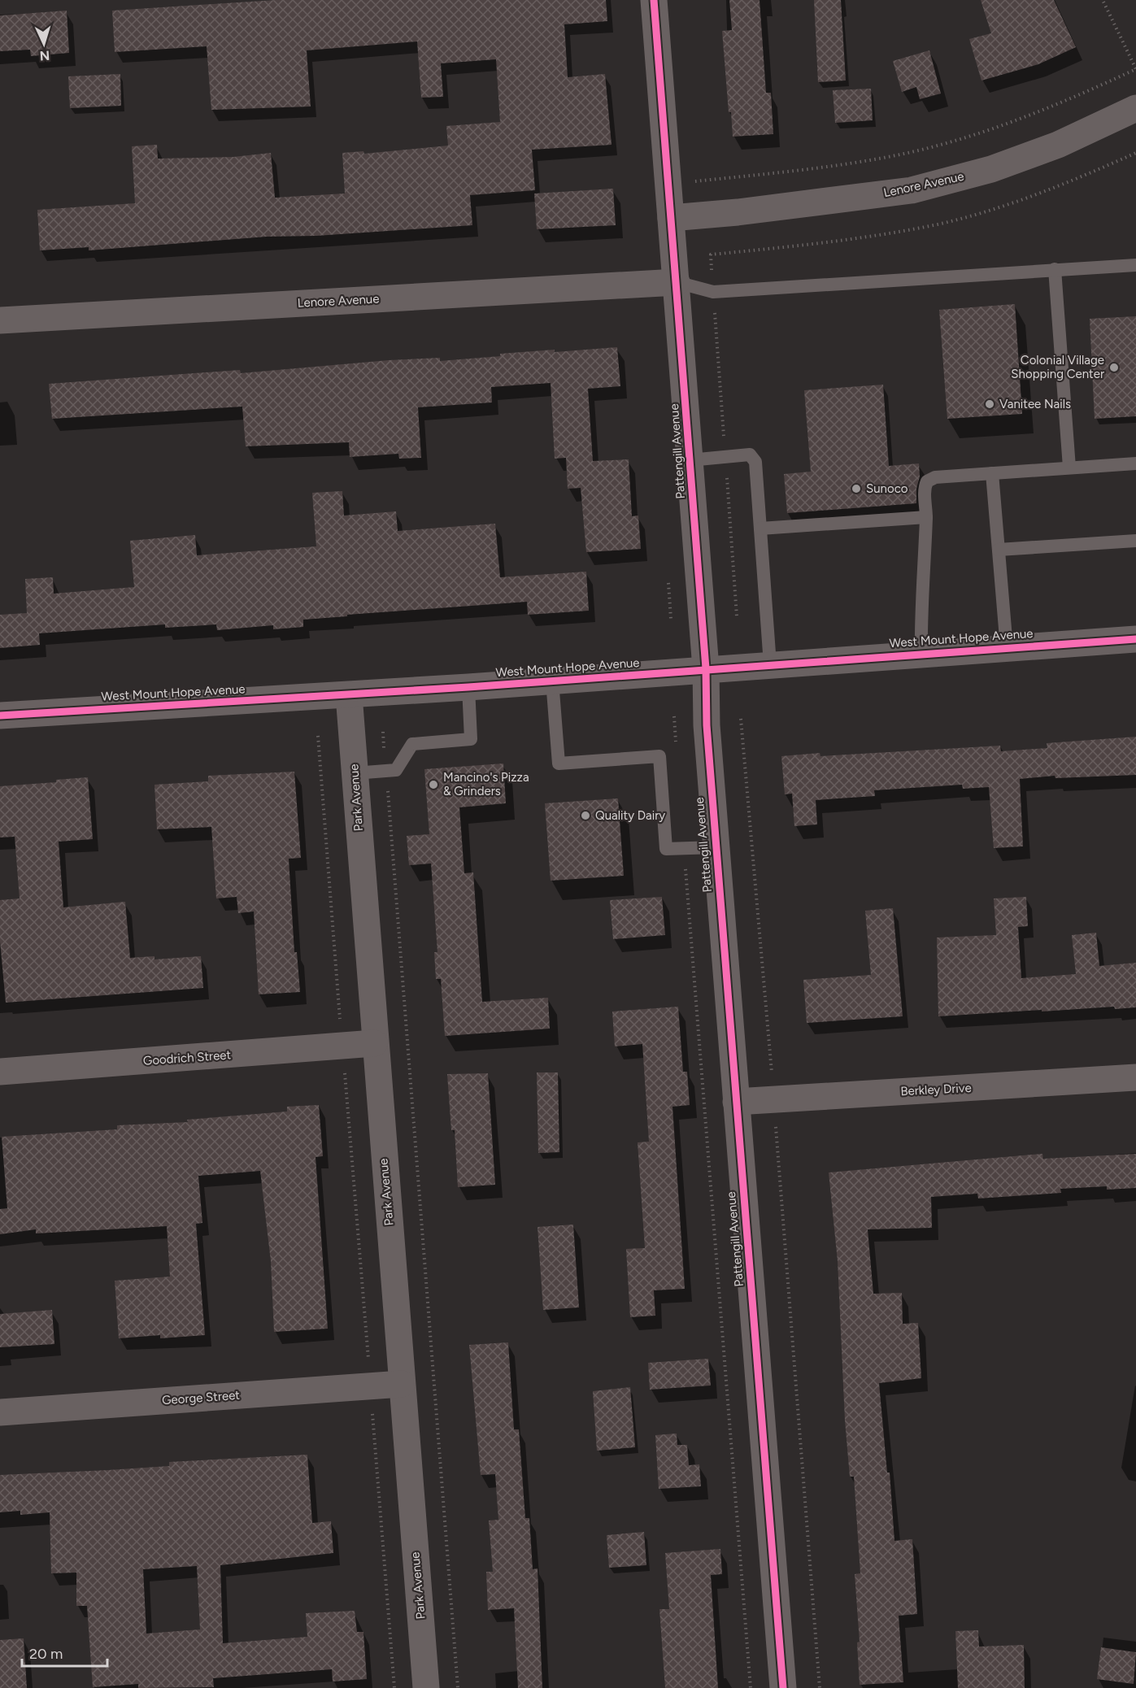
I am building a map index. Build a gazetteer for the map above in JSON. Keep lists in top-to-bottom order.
{
  "streets": {
    "street": [
      "Lenore Avenue",
      "Pattengill Avenue",
      "West Mount Hope Avenue",
      "Park Avenue",
      "Goodrich Street",
      "Berkley Drive",
      "George Street"
    ]
  },
  "crossings": [
    ["Lenore Avenue", "Pattengill Avenue"],
    ["Pattengill Avenue", "West Mount Hope Avenue"],
    ["Pattengill Avenue", "Berkley Drive"],
    ["West Mount Hope Avenue", "Park Avenue"],
    ["Park Avenue", "Goodrich Street"],
    ["Park Avenue", "George Street"]
  ],
  "places": [
    "Colonial Village Shopping Center",
    "Vanitee Nails",
    "Sunoco",
    "Mancino's Pizza & Grinders",
    "Quality Dairy"
  ],
  "scale_bar": "20 m",
  "north": "bottom"
}
